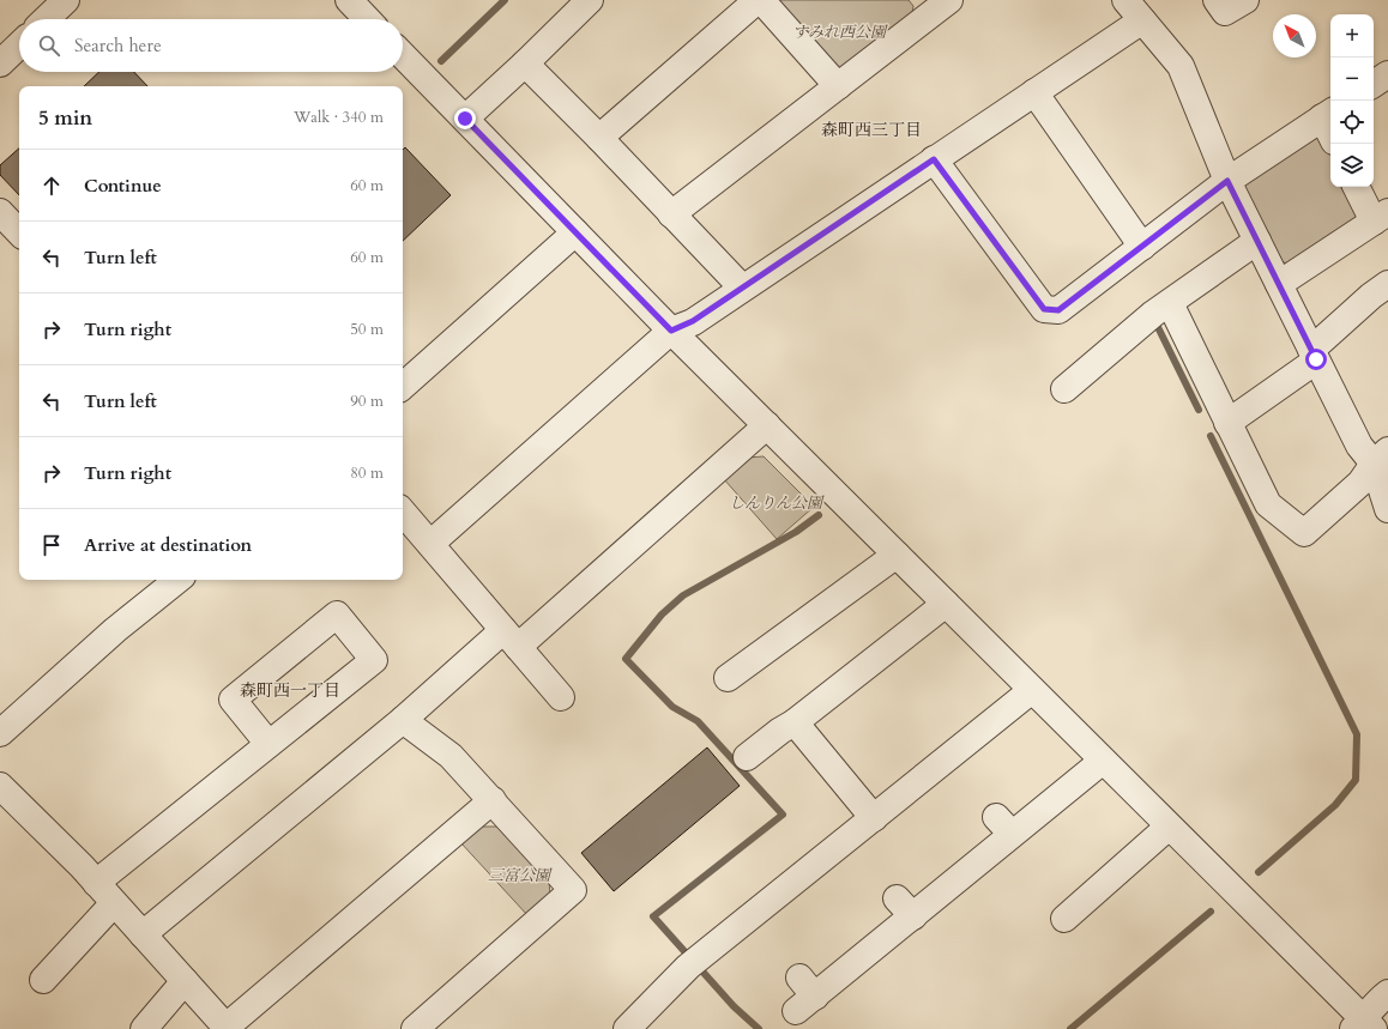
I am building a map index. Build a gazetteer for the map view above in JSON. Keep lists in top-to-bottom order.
{
  "districts": ["森町西三丁目", "森町西一丁目"],
  "parks": ["すみれ西公園", "しんりん公園", "三富公園"],
  "north": "top left",
  "page": {
    "map_buttons": ["+", "−"],
    "search": "Search here",
    "heading": ["5 min", "Walk · 340 m"],
    "list": [
      ["Continue", "60 m"],
      ["Turn left", "60 m"],
      ["Turn right", "50 m"],
      ["Turn left", "90 m"],
      ["Turn right", "80 m"],
      "Arrive at destination"
    ]
  }
}
